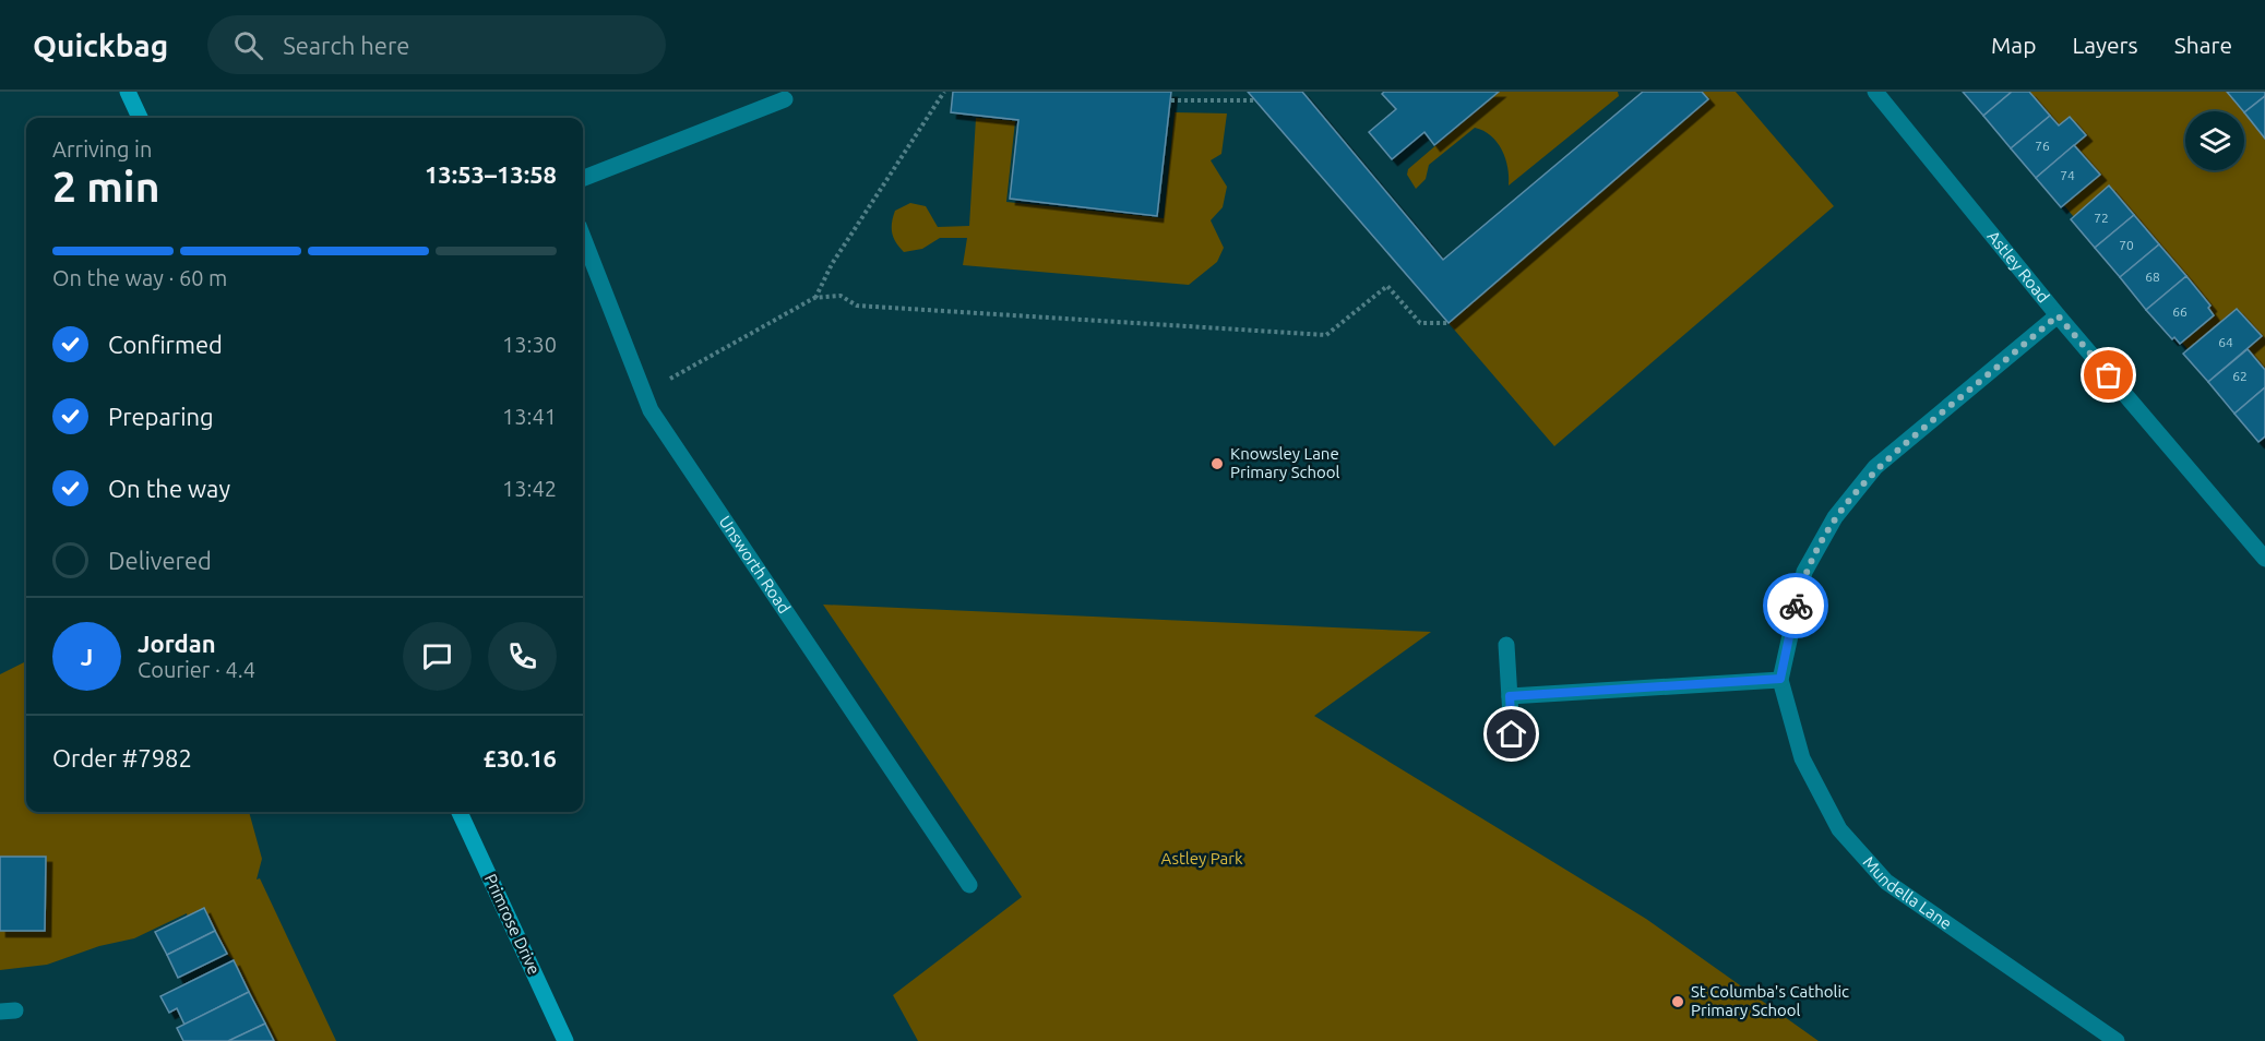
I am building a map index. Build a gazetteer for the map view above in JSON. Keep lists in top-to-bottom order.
{
  "streets": {
    "street": [
      "Astley Road",
      "Unsworth Road",
      "Mundella Lane",
      "Primrose Drive"
    ]
  },
  "crossings": [
    ["Astley Road", "Mundella Lane"]
  ],
  "parks": ["Astley Park"],
  "places": ["Knowsley Lane Primary School", "St Columba's Catholic Primary School"],
  "house_numbers": [
    "76",
    "74",
    "72",
    "70",
    "68",
    "66",
    "64",
    "62"
  ],
  "page": {
    "header": "Quickbag",
    "search": "Search here",
    "nav": ["Map", "Layers", "Share"],
    "heading": ["2 min", "Arriving in", "13:53–13:58"],
    "panel": [
      "Jordan",
      "Courier · 4.4",
      "Order #7982",
      "£30.16"
    ],
    "bar": "On the way · 60 m",
    "list": [
      ["Confirmed", "13:30"],
      ["Preparing", "13:41"],
      ["On the way", "13:42"],
      "Delivered"
    ],
    "round": "J"
  }
}
